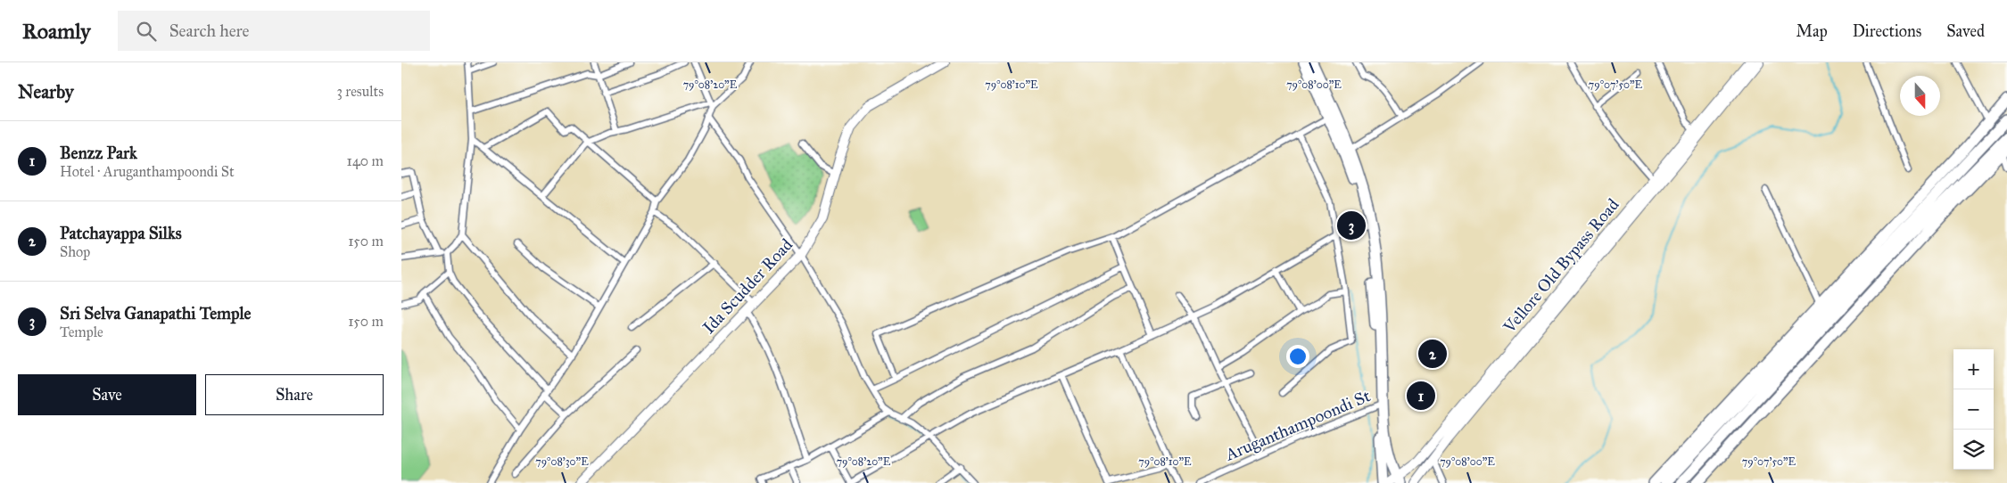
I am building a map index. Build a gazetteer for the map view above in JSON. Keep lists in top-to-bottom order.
{
  "streets": {
    "main road": ["Vellore Old Bypass Road", "Ida Scudder Road"],
    "street": ["Aruganthampoondi St"]
  },
  "north": "bottom",
  "page": {
    "header": "Roamly",
    "search": "Search here",
    "nav": ["Map", "Directions", "Saved"],
    "heading": ["Nearby", "3 results"],
    "list": [
      {
        "mark": "1",
        "name": "Benzz Park",
        "note": "Hotel · Aruganthampoondi St",
        "value": "140 m"
      },
      {
        "mark": "2",
        "name": "Patchayappa Silks",
        "note": "Shop",
        "value": "150 m"
      },
      {
        "mark": "3",
        "name": "Sri Selva Ganapathi Temple",
        "note": "Temple",
        "value": "150 m"
      }
    ],
    "pins": ["3", "2", "1"],
    "map_buttons": ["+", "−"],
    "buttons": ["Save", "Share"]
  },
  "coordinates": [
    "79°07'50\"E",
    "79°08'20\"E",
    "79°08'10\"E",
    "79°08'00\"E",
    "79°08'30\"E"
  ]
}
